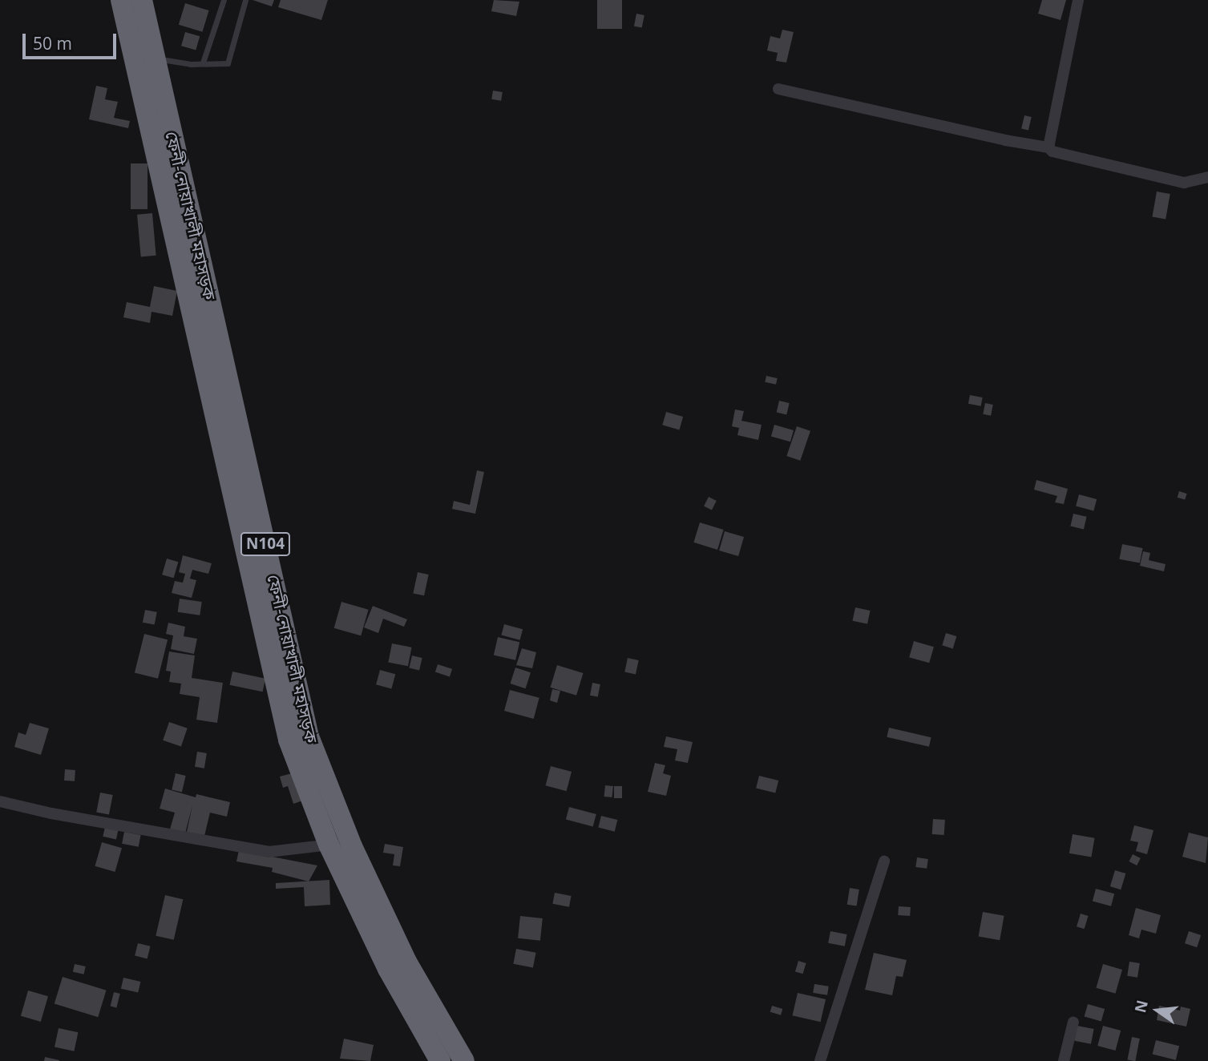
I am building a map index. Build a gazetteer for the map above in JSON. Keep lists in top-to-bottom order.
{
  "streets": {
    "highway": ["ফেনী-নোয়াখালী মহাসড়ক", "N104"]
  },
  "scale_bar": "50 m",
  "north": "left"
}
